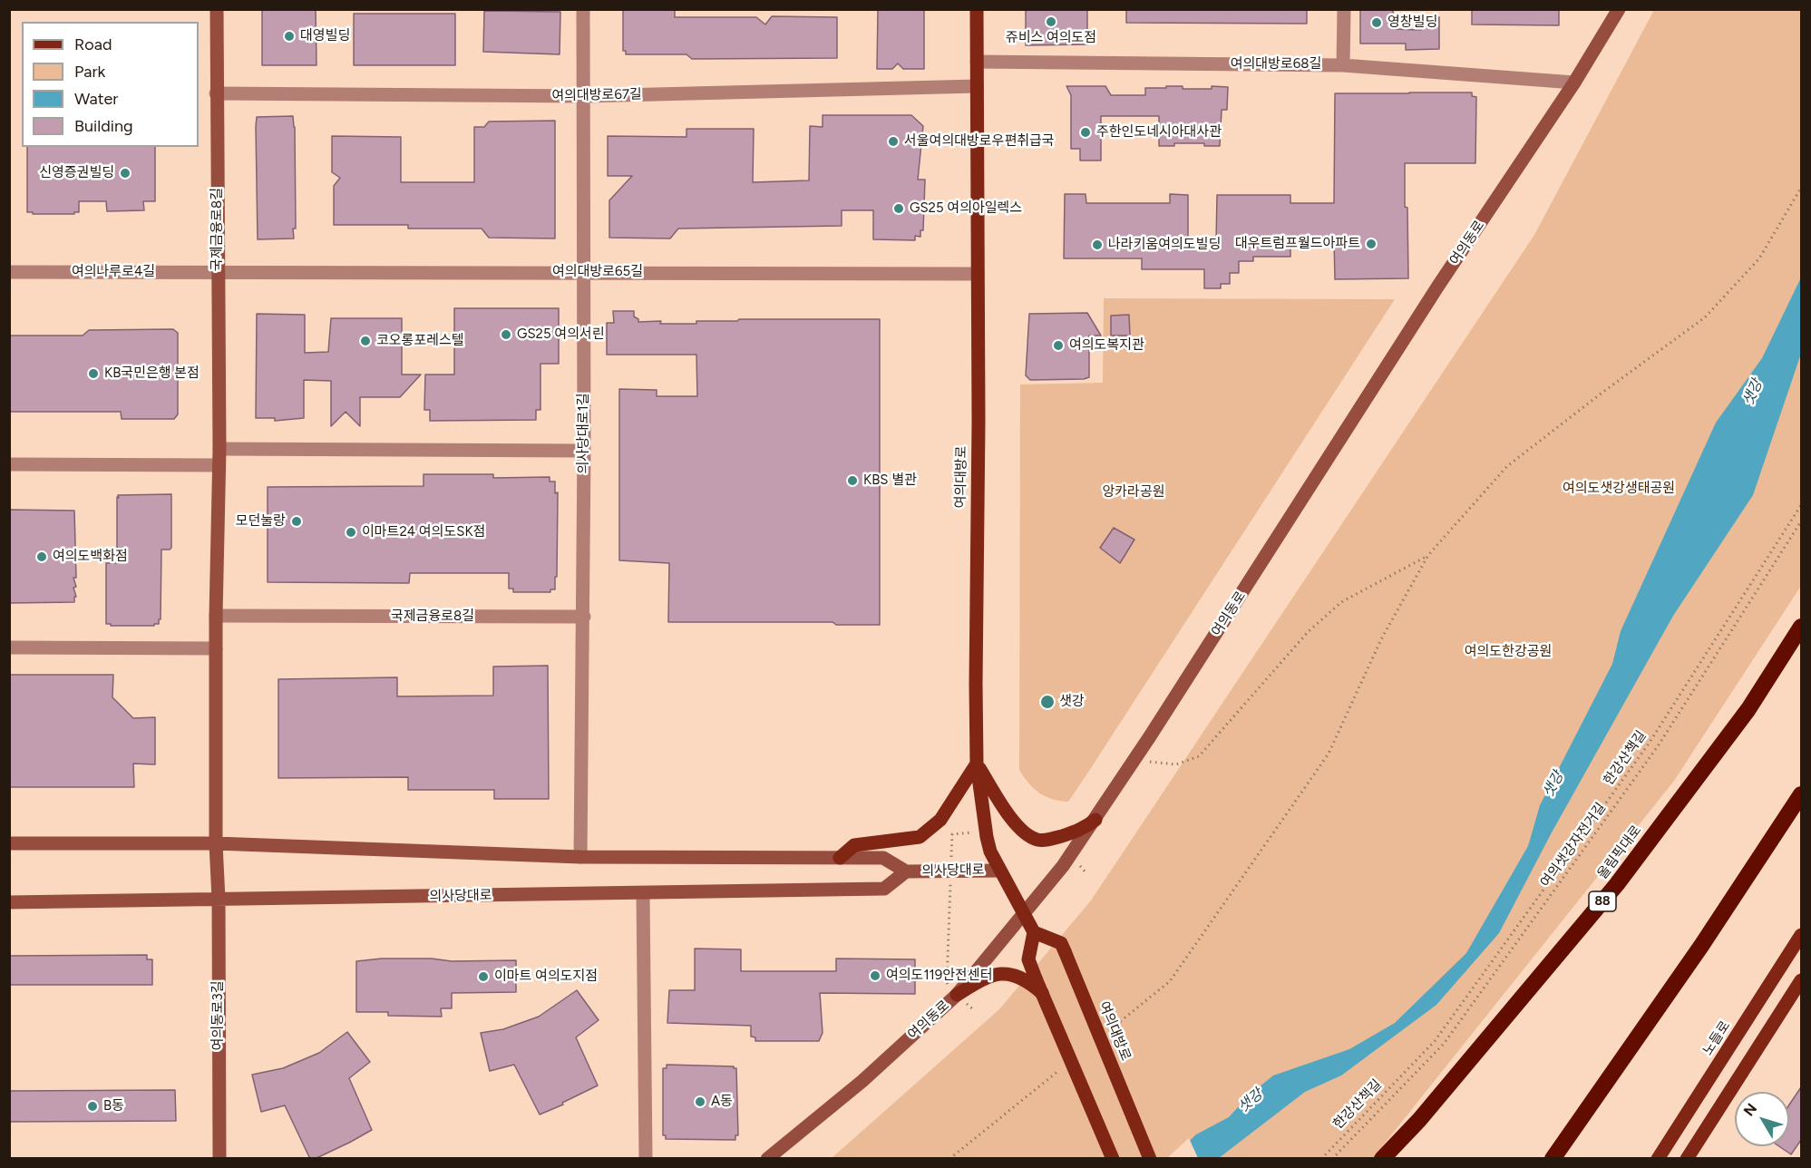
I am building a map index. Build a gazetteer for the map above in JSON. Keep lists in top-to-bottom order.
{
  "streets": {
    "highway": ["올림픽대로", "88"],
    "main road": [
      "국제금융로8길",
      "여의동로",
      "여의대방로",
      "의사당대로",
      "여의동로3길",
      "노들로"
    ],
    "street": [
      "여의대방로68길",
      "여의대방로67길",
      "여의나루로4길",
      "여의대방로65길",
      "의사당대로1길"
    ],
    "path": ["한강산책길", "여의샛강자전거길"]
  },
  "crossings": [
    ["여의대방로68길", "여의동로"],
    ["여의대방로68길", "여의대방로"],
    ["여의대방로67길", "국제금융로8길"],
    ["여의대방로67길", "의사당대로1길"],
    ["여의대방로67길", "여의대방로"],
    ["국제금융로8길", "여의나루로4길"],
    ["국제금융로8길", "여의대방로65길"],
    ["국제금융로8길", "의사당대로1길"],
    ["국제금융로8길", "의사당대로"],
    ["국제금융로8길", "여의동로3길"],
    ["여의동로", "여의대방로"],
    ["여의나루로4길", "여의대방로65길"],
    ["여의대방로65길", "의사당대로1길"],
    ["여의대방로65길", "여의대방로"],
    ["의사당대로1길", "의사당대로"],
    ["여의대방로", "의사당대로"],
    ["의사당대로", "여의동로3길"]
  ],
  "water": ["샛강"],
  "parks": ["여의도샛강생태공원", "앙카라공원", "여의도한강공원"],
  "places": [
    "쥬비스 여의도점",
    "영창빌딩",
    "대영빌딩",
    "주한인도네시아대사관",
    "서울여의대방로우편취급국",
    "신영증권빌딩",
    "GS25 여의아일렉스",
    "대우트럼프월드아파트",
    "나라키움여의도빌딩",
    "GS25 여의서린",
    "코오롱포레스텔",
    "여의도복지관",
    "KB국민은행 본점",
    "KBS 별관",
    "모던눌랑",
    "이마트24 여의도SK점",
    "여의도백화점",
    "샛강",
    "여의도119안전센터",
    "이마트 여의도지점",
    "A동",
    "B동"
  ],
  "legend": [
    "Road",
    "Park",
    "Water",
    "Building"
  ],
  "north": "top left"
}
